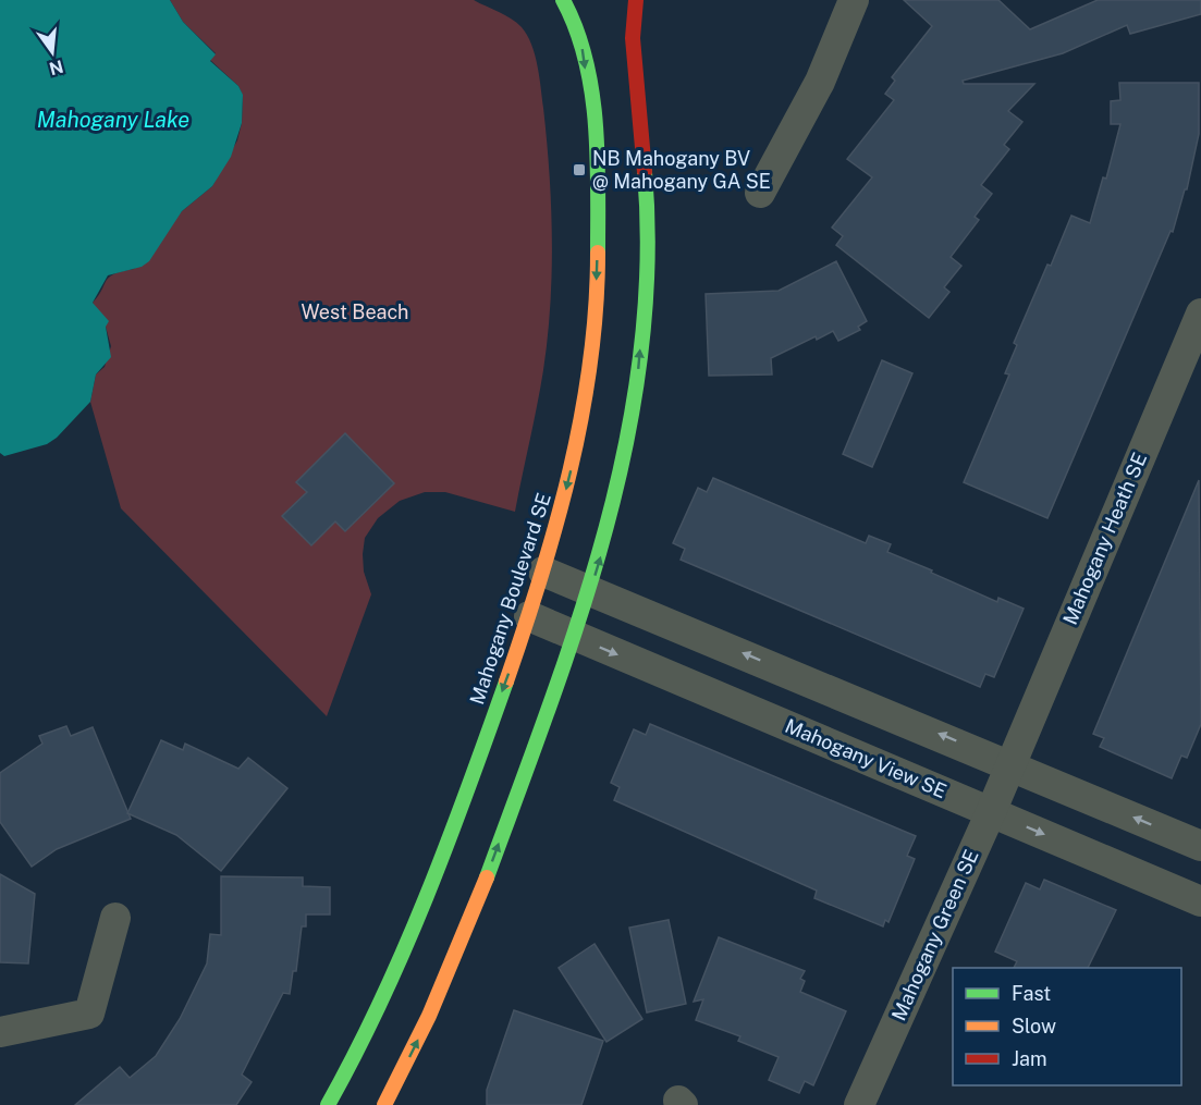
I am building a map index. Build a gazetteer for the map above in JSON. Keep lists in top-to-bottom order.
{
  "streets": {
    "street": [
      "Mahogany Heath SE",
      "Mahogany Boulevard SE",
      "Mahogany View SE",
      "Mahogany Green SE"
    ]
  },
  "crossings": [
    ["Mahogany Heath SE", "Mahogany Green SE"],
    ["Mahogany Boulevard SE", "Mahogany View SE"],
    ["Mahogany View SE", "Mahogany Green SE"]
  ],
  "water": ["Mahogany Lake"],
  "parks": ["West Beach"],
  "places": {
    "transit": ["NB Mahogany BV @ Mahogany GA SE"]
  },
  "legend": ["Fast", "Slow", "Jam"],
  "north": "bottom"
}
